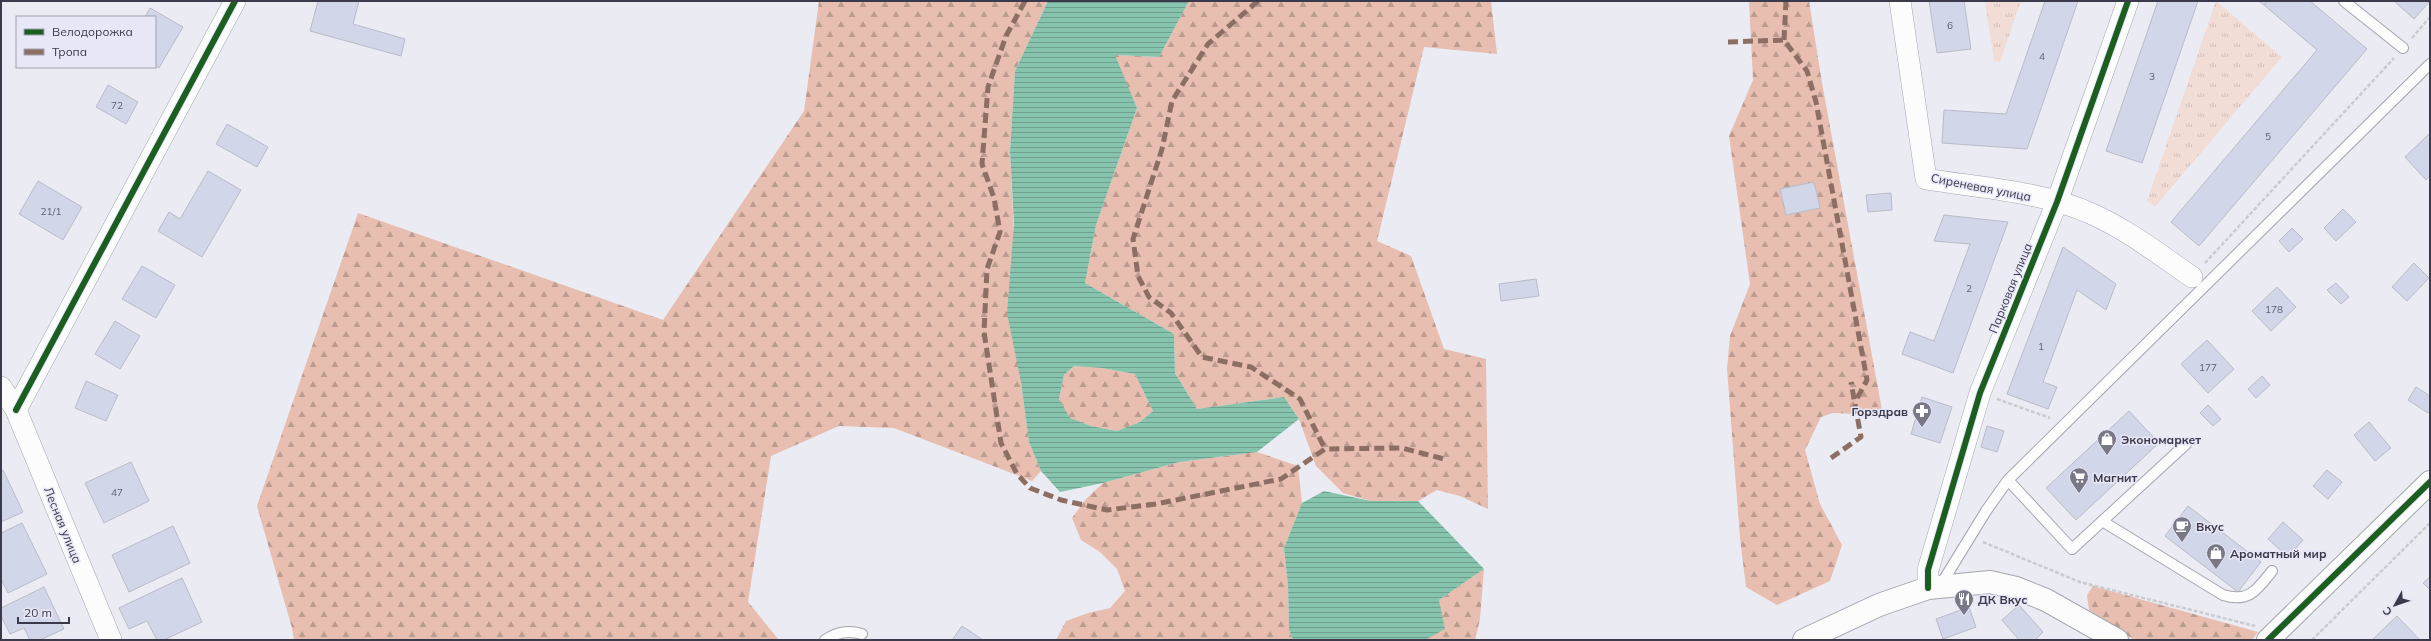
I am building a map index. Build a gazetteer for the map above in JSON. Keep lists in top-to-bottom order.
{
  "streets": {
    "street": ["Сиреневая улица", "Парковая улица", "Лесная улица"]
  },
  "crossings": [
    ["Сиреневая улица", "Парковая улица"]
  ],
  "places": {
    "pharmacy": ["Горздрав"],
    "shop": ["Экономаркет", "Ароматный мир"],
    "supermarket": ["Магнит"],
    "cafe": ["Вкус"],
    "restaurant": ["ДК Вкус"]
  },
  "house_numbers": [
    "6",
    "4",
    "3",
    "72",
    "5",
    "21/1",
    "2",
    "178",
    "1",
    "177",
    "47"
  ],
  "legend": ["Велодорожка", "Тропа"],
  "scale_bar": "20 m",
  "north": "bottom left"
}
